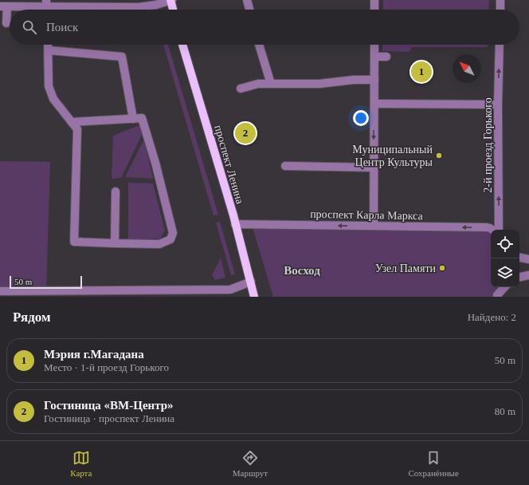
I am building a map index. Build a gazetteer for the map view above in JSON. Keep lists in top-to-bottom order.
{
  "streets": {
    "main road": ["проспект Ленина"],
    "street": ["2-й проезд Горького", "проспект Карла Маркса"]
  },
  "crossings": [
    ["проспект Ленина", "проспект Карла Маркса"]
  ],
  "one_way": ["2-й проезд Горького"],
  "districts": ["Восход"],
  "places": ["Муниципальный Центр Культуры", "Узел Памяти"],
  "scale_bar": "50 m",
  "north": "top left",
  "page": {
    "search": "Поиск",
    "pins": ["1", "2"],
    "scale": "50 m",
    "heading": ["Рядом", "Найдено: 2"],
    "list": [
      {
        "mark": "1",
        "name": "Мэрия г.Магадана",
        "note": "Место · 1-й проезд Горького",
        "value": "50 m"
      },
      {
        "mark": "2",
        "name": "Гостиница «ВМ-Центр»",
        "note": "Гостиница · проспект Ленина",
        "value": "80 m"
      }
    ],
    "nav": ["Карта", "Маршрут", "Сохранённые"]
  }
}
